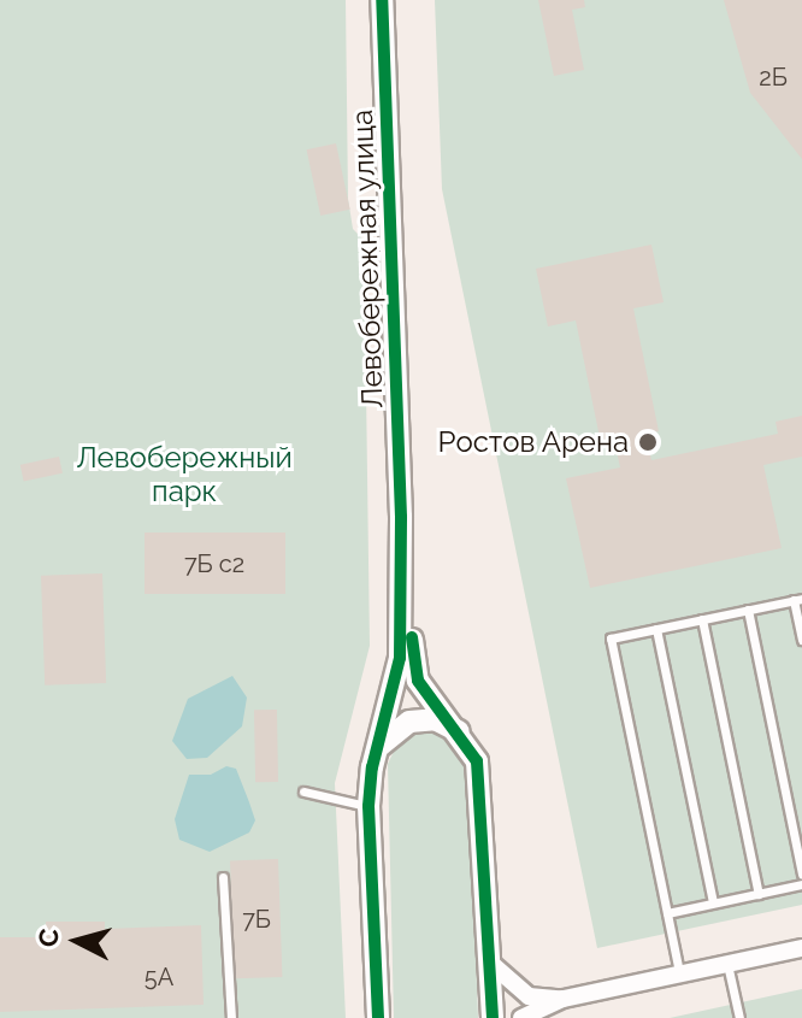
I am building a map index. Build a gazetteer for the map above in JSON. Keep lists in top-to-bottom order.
{
  "streets": {
    "main road": ["Левобережная улица"]
  },
  "parks": ["Левобережный парк"],
  "places": ["Ростов Арена"],
  "house_numbers": [
    "2Б",
    "7Б с2",
    "7Б",
    "5А"
  ],
  "north": "left"
}
